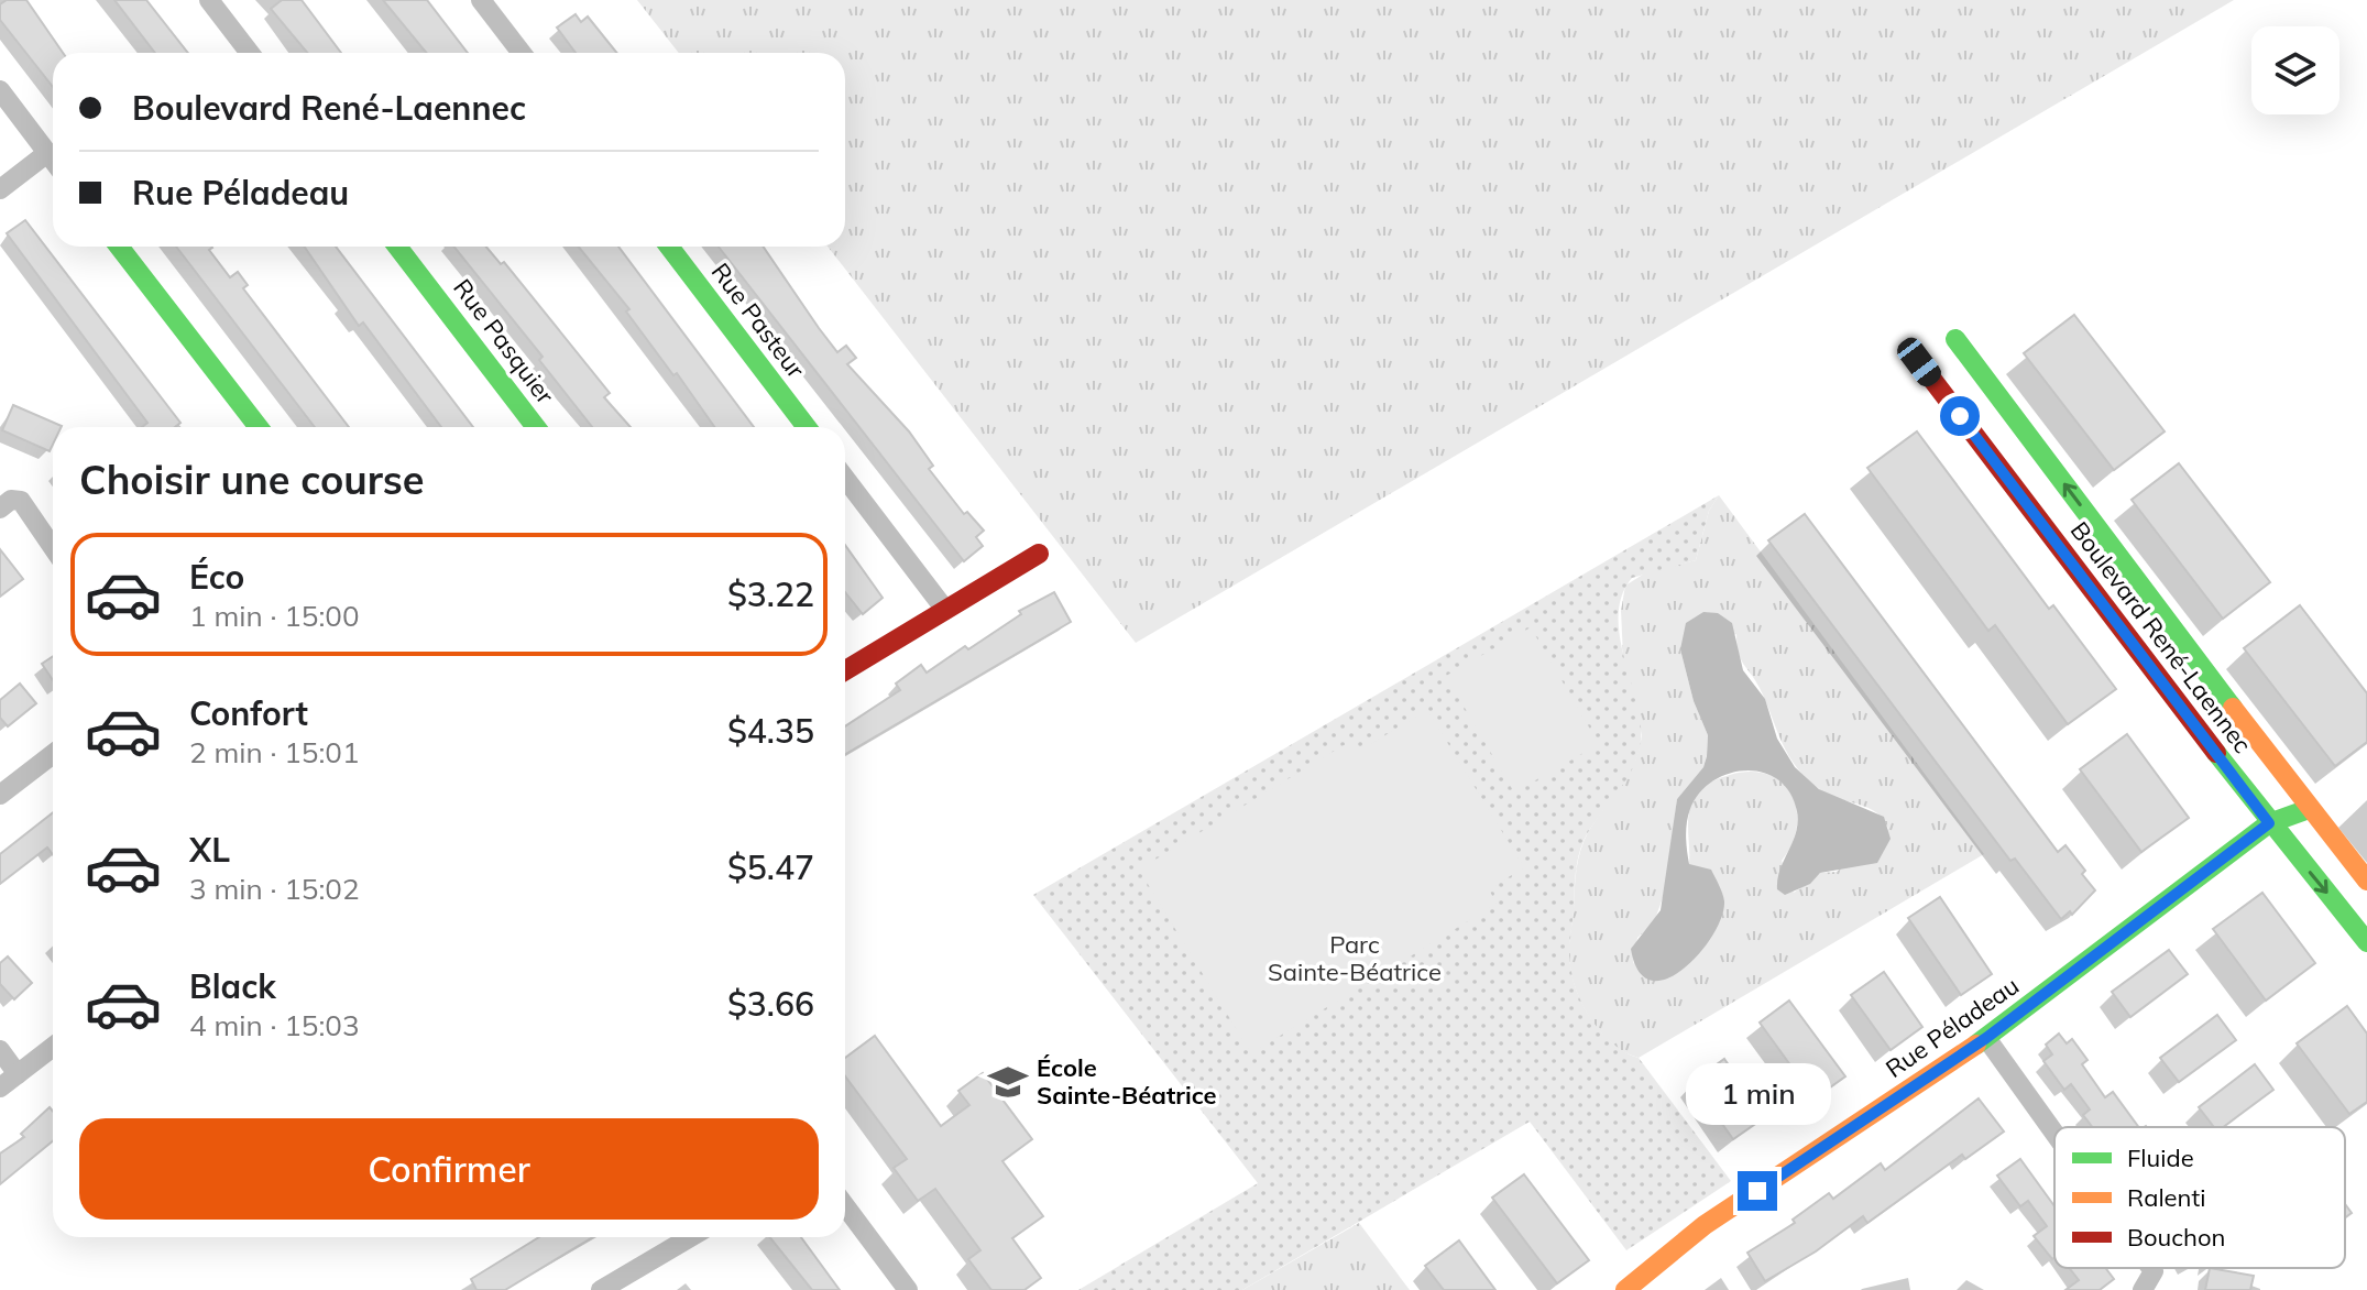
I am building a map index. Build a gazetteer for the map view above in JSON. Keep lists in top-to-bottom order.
{
  "streets": {
    "street": [
      "Rue Pasteur",
      "Rue Pasquier",
      "Boulevard René-Laennec",
      "Rue Péladeau"
    ]
  },
  "crossings": [
    ["Boulevard René-Laennec", "Rue Péladeau"]
  ],
  "parks": ["Parc Sainte-Béatrice"],
  "places": {
    "school or university": ["École Sainte-Béatrice"]
  },
  "legend": ["Fluide", "Ralenti", "Bouchon"],
  "page": {
    "banner": ["Boulevard René-Laennec", "Rue Péladeau"],
    "heading": "Choisir une course",
    "list": [
      {
        "name": "Éco",
        "note": "1 min · 15:00",
        "value": "$3.22"
      },
      {
        "name": "Confort",
        "note": "2 min · 15:01",
        "value": "$4.35"
      },
      {
        "name": "XL",
        "note": "3 min · 15:02",
        "value": "$5.47"
      },
      {
        "name": "Black",
        "note": "4 min · 15:03",
        "value": "$3.66"
      }
    ],
    "bubble": "1 min",
    "buttons": "Confirmer"
  }
}
